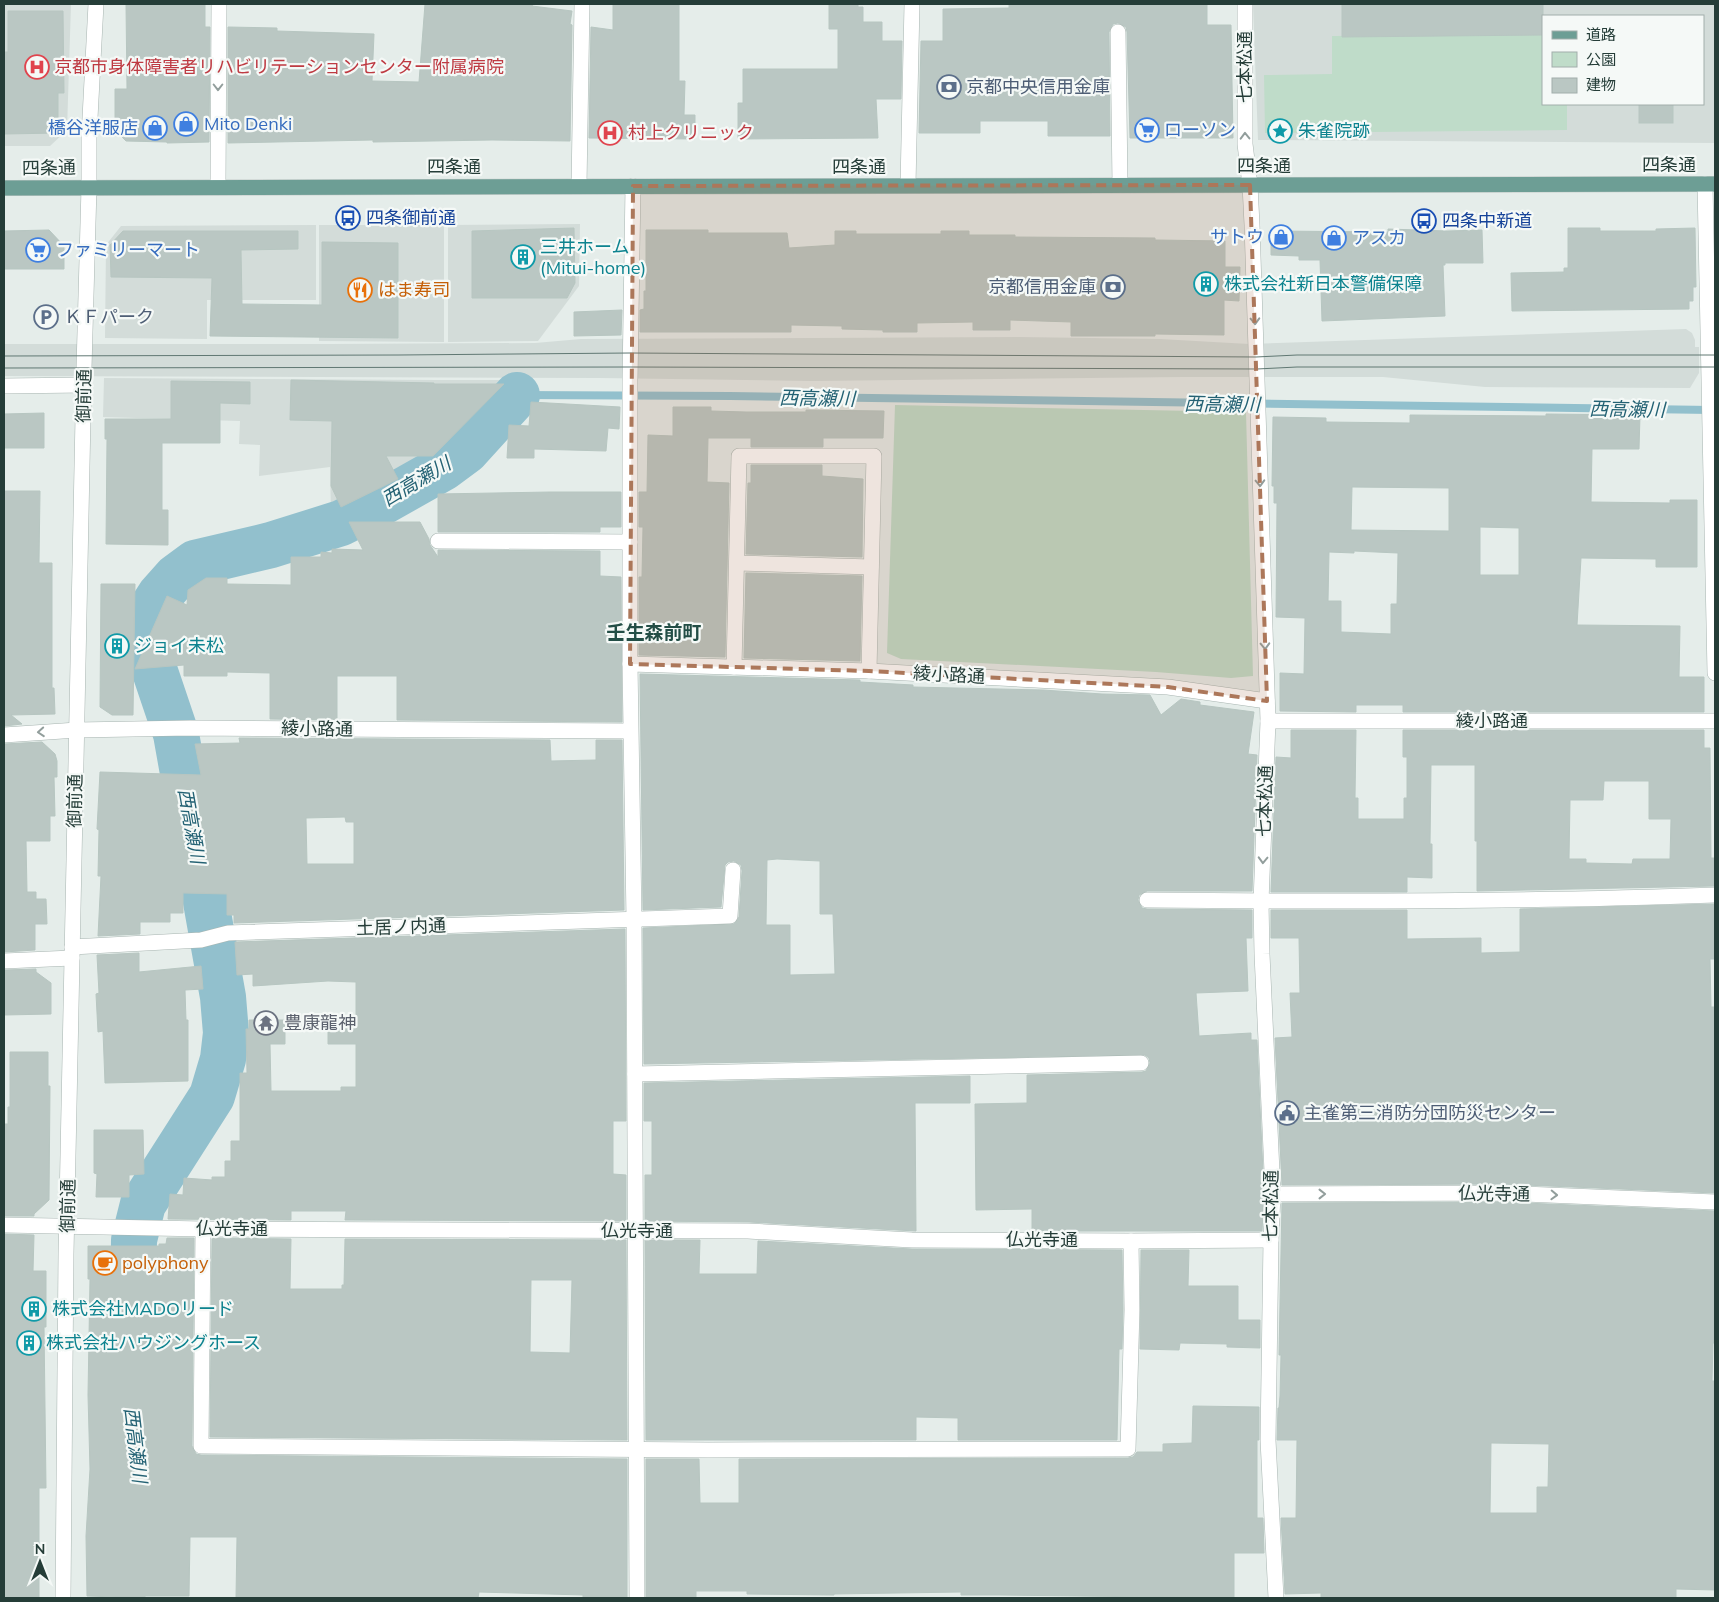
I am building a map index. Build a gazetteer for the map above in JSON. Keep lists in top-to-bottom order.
{
  "streets": {
    "main road": ["四条通"],
    "street": [
      "七本松通",
      "御前通",
      "綾小路通",
      "土居ノ内通",
      "仏光寺通"
    ]
  },
  "crossings": [
    ["七本松通", "四条通"],
    ["七本松通", "綾小路通"],
    ["七本松通", "仏光寺通"],
    ["四条通", "御前通"],
    ["御前通", "綾小路通"],
    ["御前通", "土居ノ内通"],
    ["御前通", "仏光寺通"]
  ],
  "districts": ["壬生森前町"],
  "water": ["西高瀬川"],
  "places": {
    "hospital": ["京都市身体障害者リハビリテーションセンター附属病院", "村上クリニック"],
    "bank": ["京都中央信用金庫", "京都信用金庫"],
    "shop": [
      "Mito Denki",
      "橋谷洋服店",
      "サトウ",
      "アスカ"
    ],
    "supermarket": ["ローソン", "ファミリーマート"],
    "place": ["朱雀院跡"],
    "bus stop": ["四条御前通", "四条中新道"],
    "building": [
      "三井ホーム (Mitui-home)",
      "株式会社新日本警備保障",
      "ジョイ未松",
      "株式会社MADOリード",
      "株式会社ハウジングホース"
    ],
    "restaurant": ["はま寿司"],
    "parking": ["ＫＦパーク"],
    "temple": ["豊康龍神"],
    "public building": ["主雀第三消防分団防災センター"],
    "cafe": ["polyphony"]
  },
  "legend": ["道路", "公園", "建物"],
  "north": "top"
}
